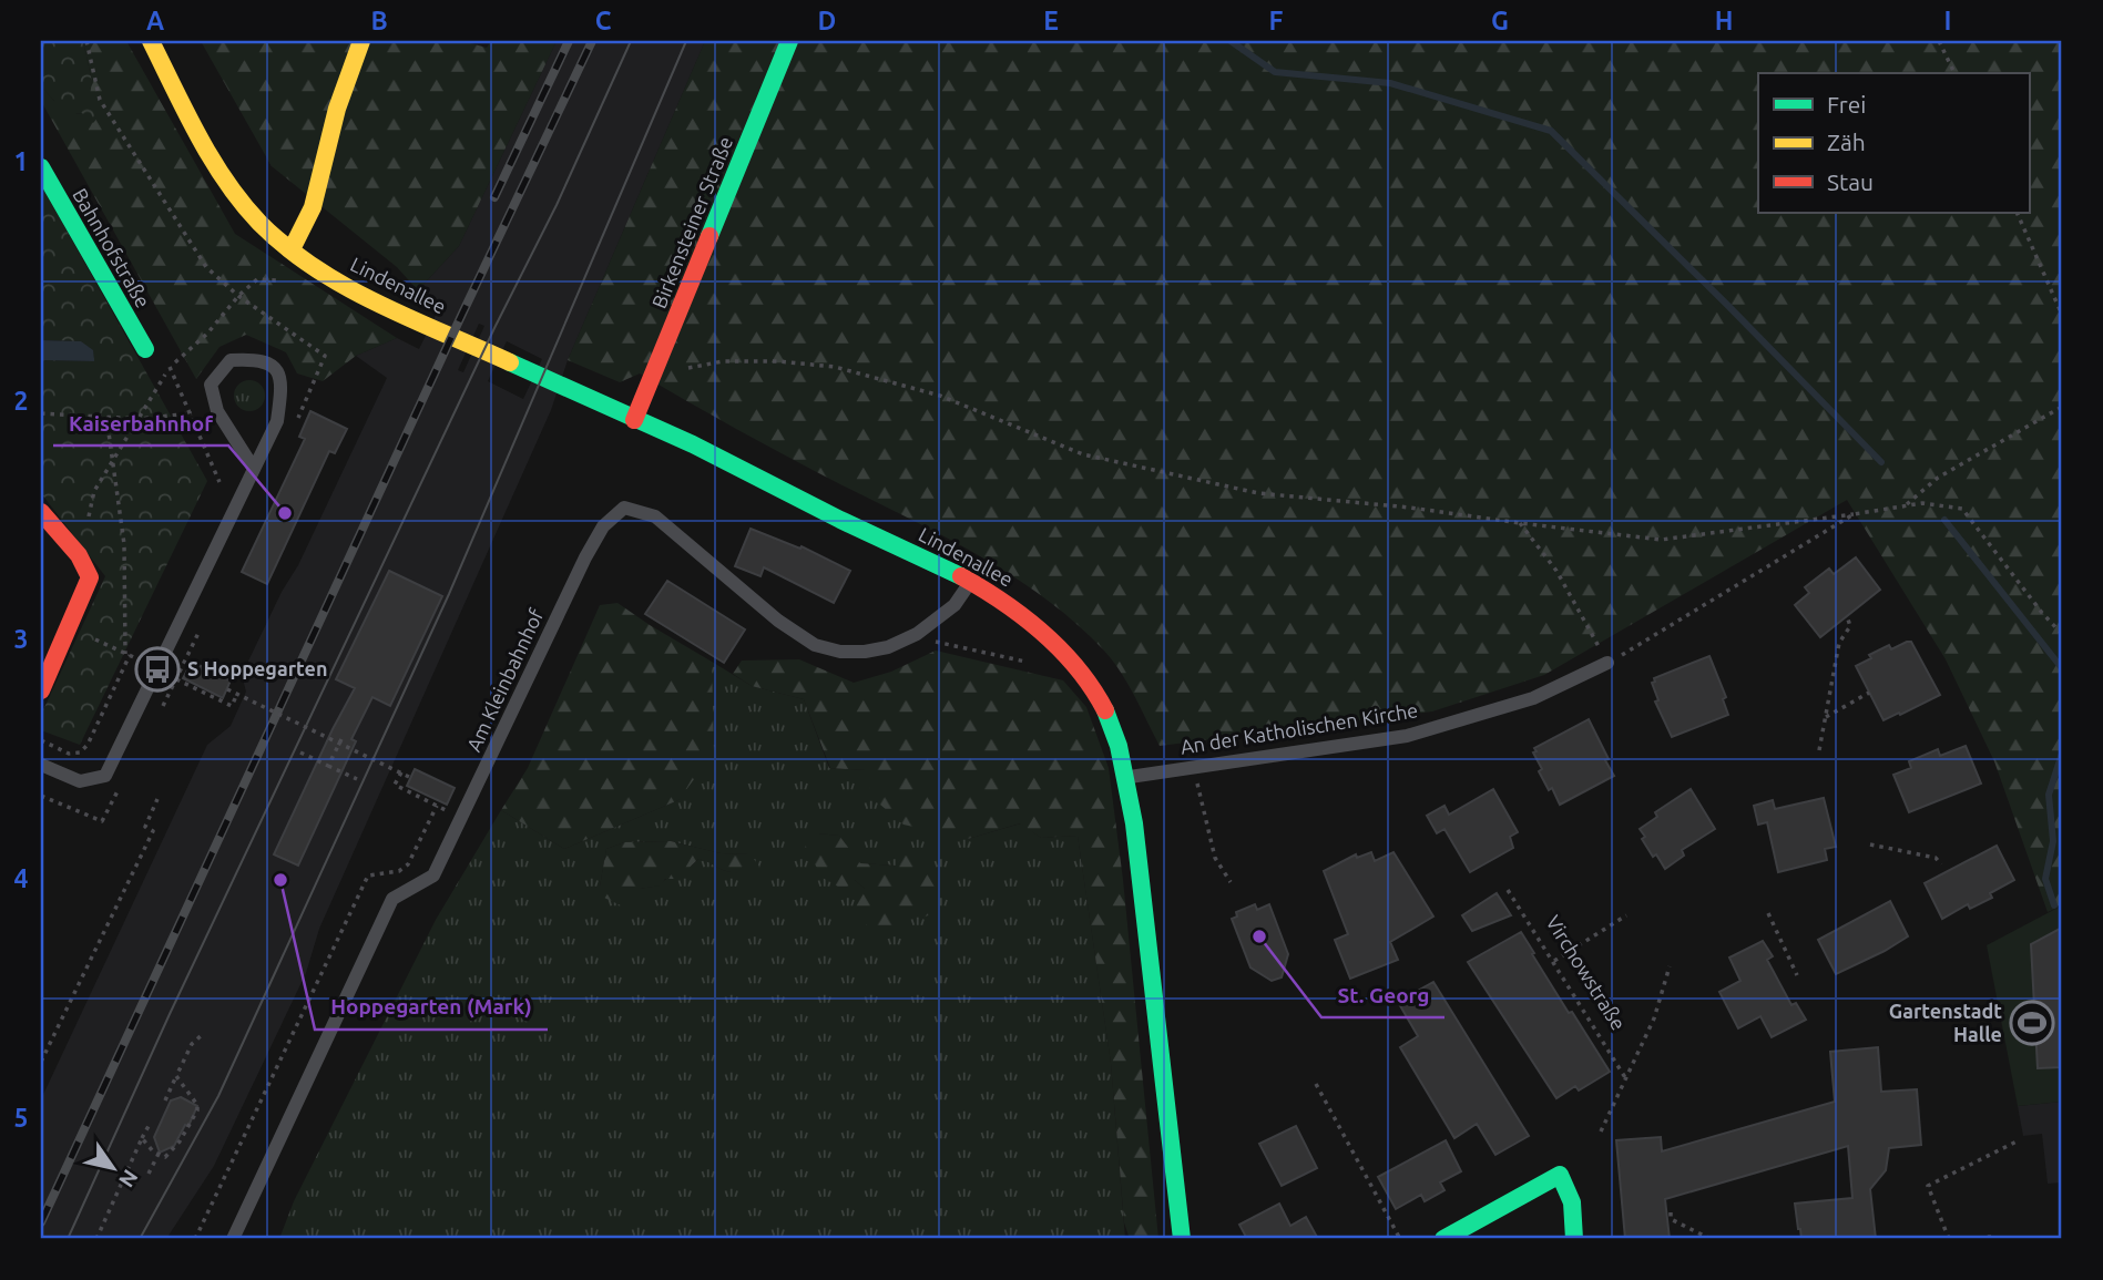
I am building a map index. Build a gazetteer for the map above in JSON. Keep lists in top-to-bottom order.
{
  "streets": {
    "street": ["Birkensteiner Straße", "Bahnhofstraße", "Lindenallee"],
    "lane": ["Am Kleinbahnhof", "An der Katholischen Kirche"],
    "path": ["Virchowstraße"]
  },
  "crossings": [
    ["Birkensteiner Straße", "Lindenallee"],
    ["Lindenallee", "Am Kleinbahnhof"],
    ["Lindenallee", "An der Katholischen Kirche"]
  ],
  "places": {
    "other": ["Kaiserbahnhof", "Hoppegarten (Mark)", "St. Georg"],
    "bus stop": ["S Hoppegarten"],
    "sports": ["Gartenstadt Halle"]
  },
  "legend": ["Frei", "Zäh", "Stau"],
  "north": "bottom right",
  "grid": {
    "columns": [
      "A",
      "B",
      "C",
      "D",
      "E",
      "F",
      "G",
      "H",
      "I"
    ],
    "rows": [
      "1",
      "2",
      "3",
      "4",
      "5"
    ]
  }
}
